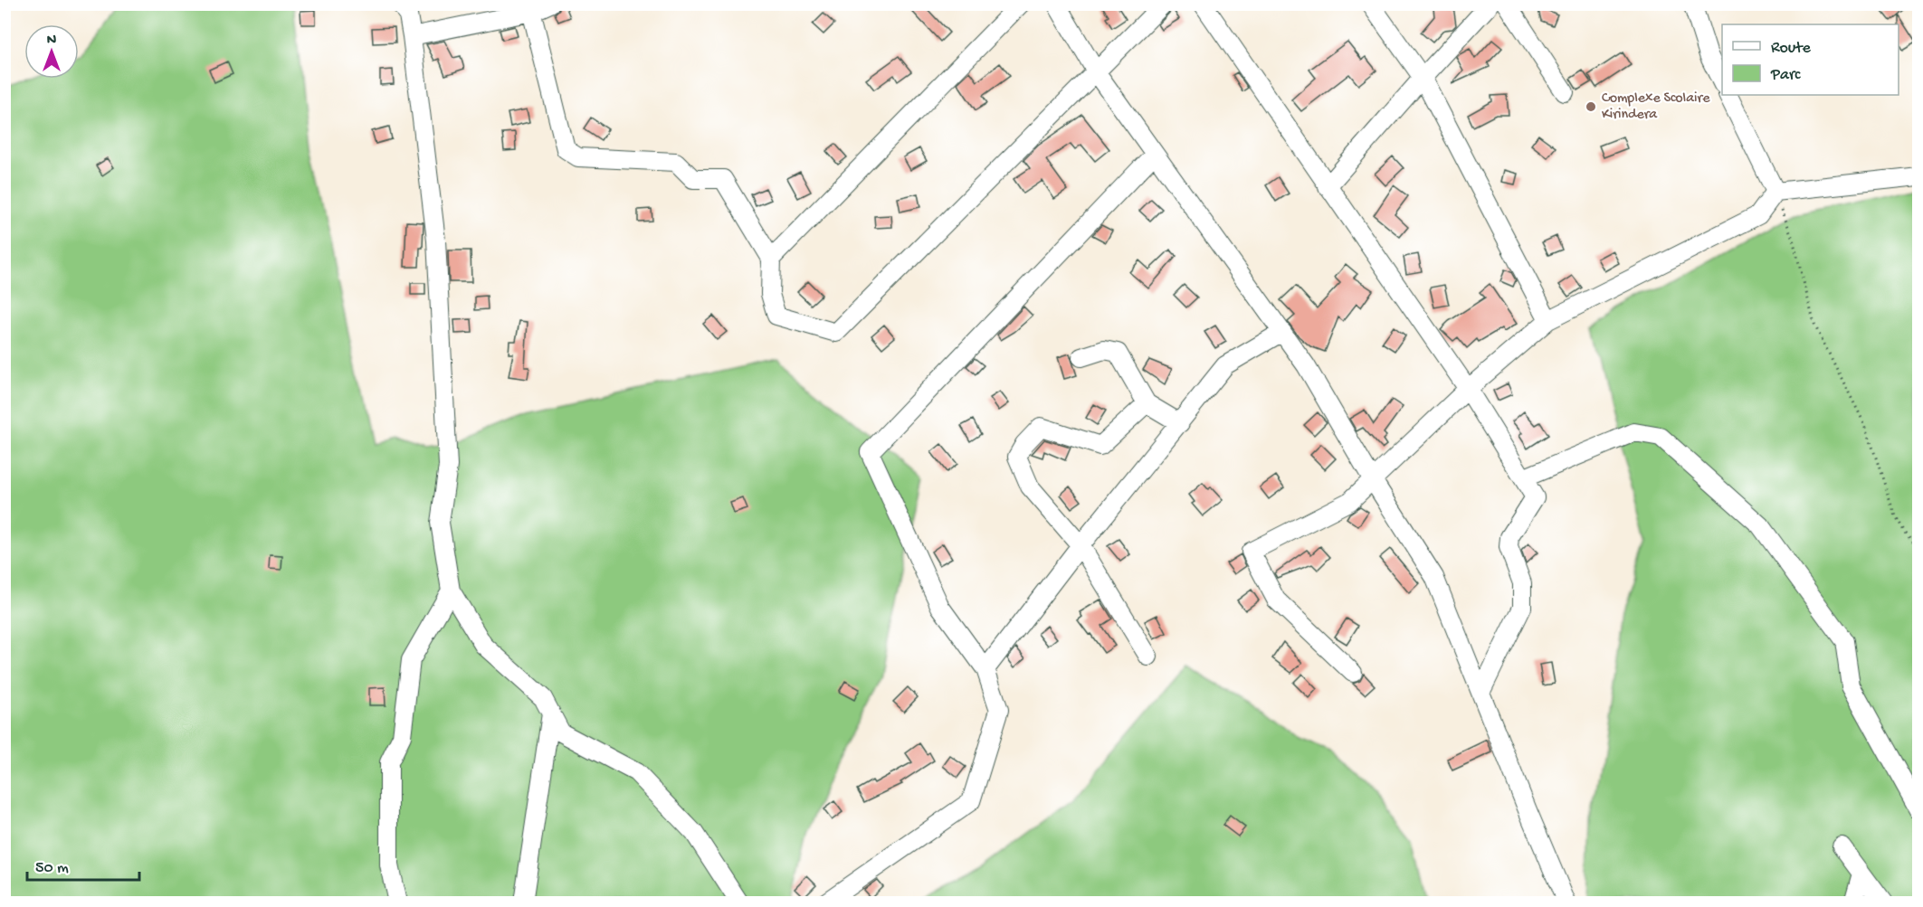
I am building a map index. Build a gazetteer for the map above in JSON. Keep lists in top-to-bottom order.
{
  "places": ["Complexe Scolaire Kirindera"],
  "legend": ["Route", "Parc"],
  "scale_bar": "50 m",
  "north": "top"
}
